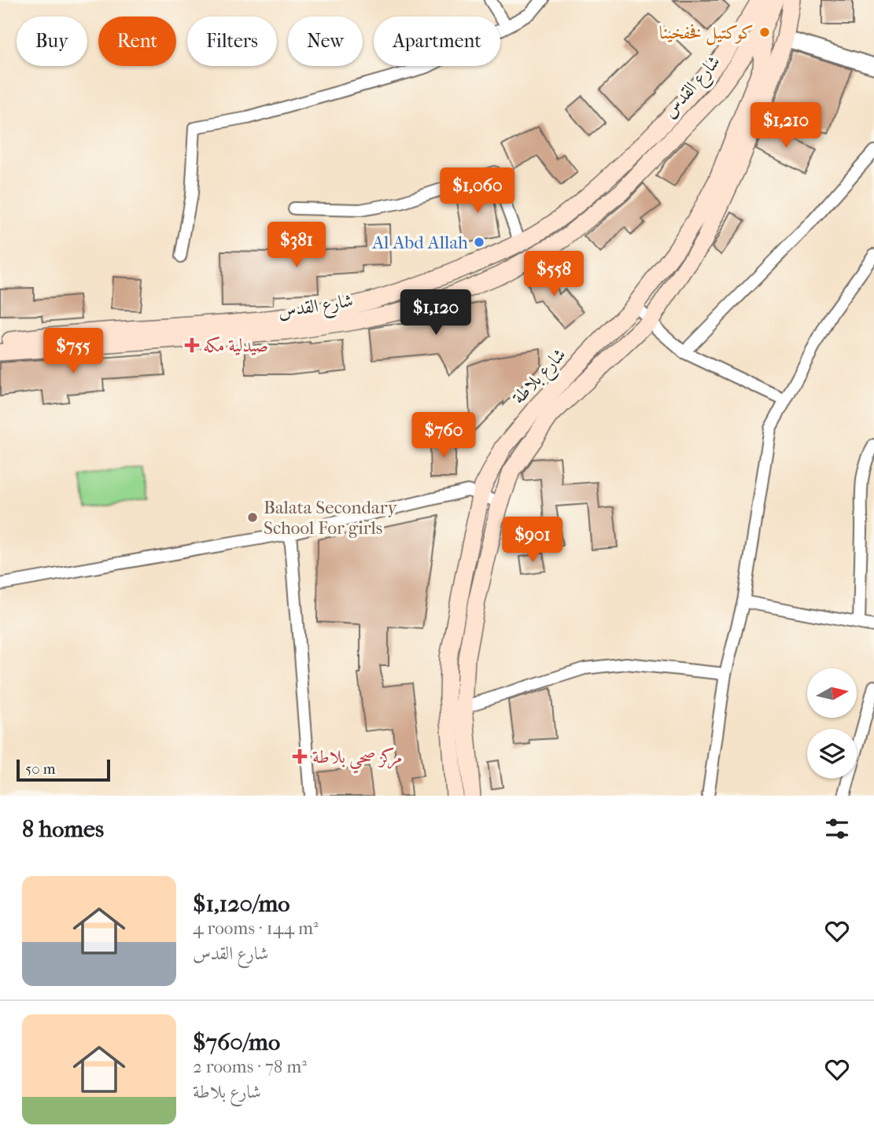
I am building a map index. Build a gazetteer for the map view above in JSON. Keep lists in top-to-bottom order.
{
  "streets": {
    "main road": ["شارع القدس", "شارع بلاطة"]
  },
  "crossings": [
    ["شارع القدس", "شارع بلاطة"]
  ],
  "places": {
    "other": ["كوكتيل فخفخينا", "Al Abd Allah", "Balata Secondary School For girls"],
    "health": ["صيدلية مكه", "مركز صحي بلاطة"]
  },
  "scale_bar": "50 m",
  "north": "right",
  "page": {
    "chip": [
      "Buy",
      "Rent",
      "Filters",
      "New",
      "Apartment"
    ],
    "price": [
      "$1,210",
      "$1,060",
      "$381",
      "$558",
      "$1,120",
      "$755",
      "$760",
      "$901"
    ],
    "scale": "50 m",
    "heading": "8 homes",
    "list": [
      {
        "name": "$1,120/mo",
        "note": "4 rooms · 144 m² · شارع القدس"
      },
      {
        "name": "$760/mo",
        "note": "2 rooms · 78 m² · شارع بلاطة"
      }
    ]
  }
}
